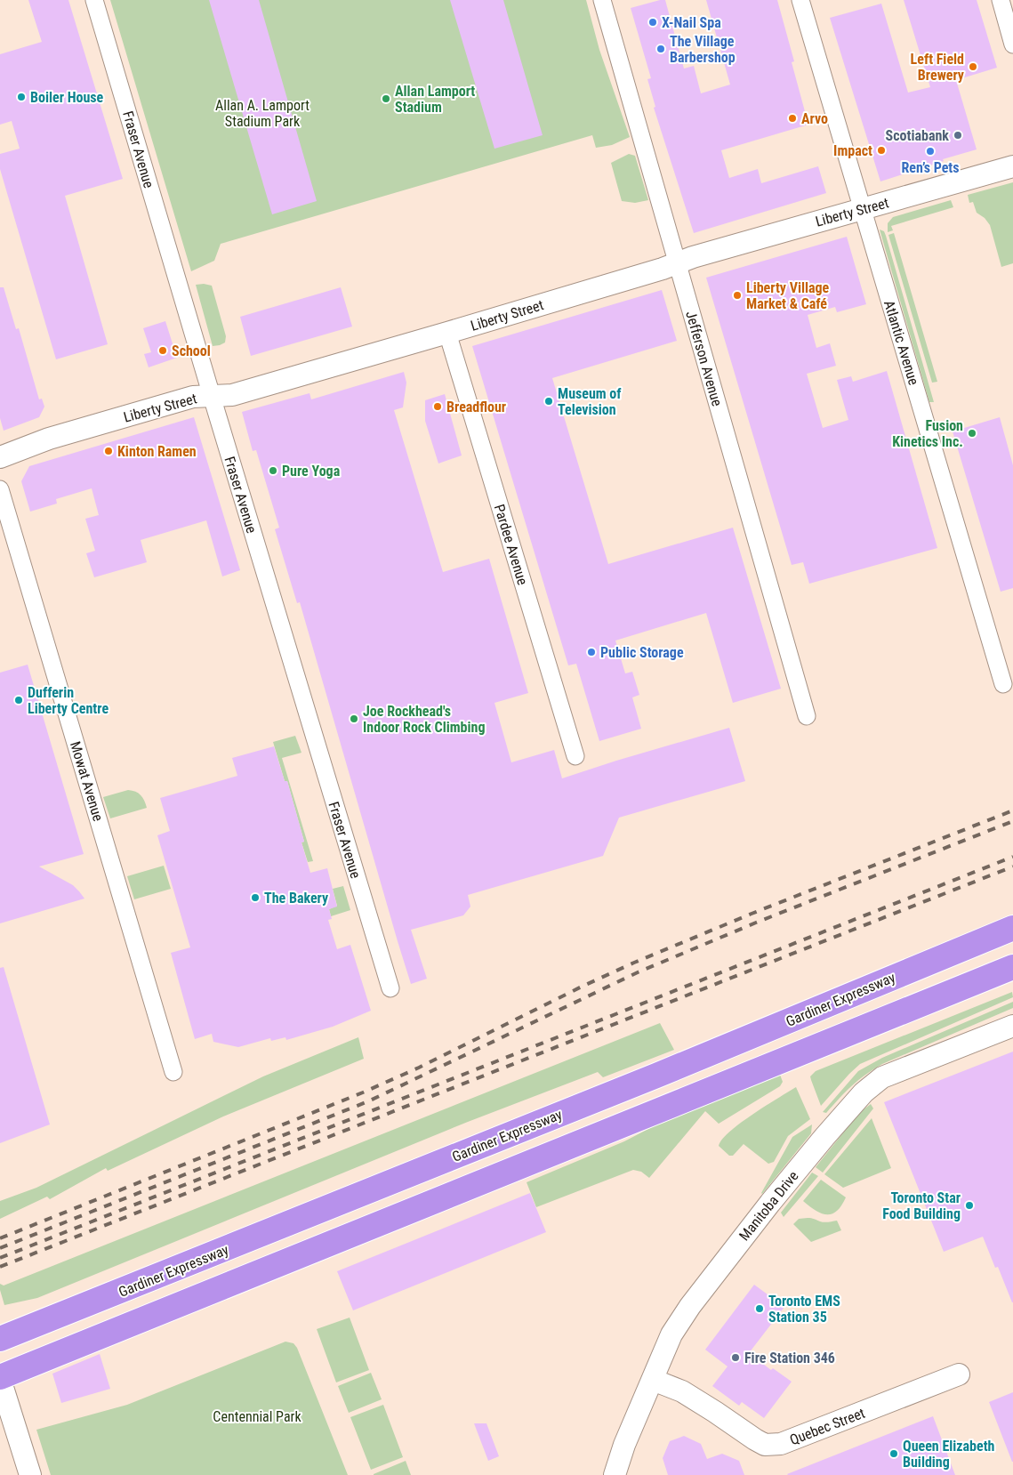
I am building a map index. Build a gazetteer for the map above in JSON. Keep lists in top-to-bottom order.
{
  "streets": {
    "highway": ["Gardiner Expressway"],
    "street": [
      "Fraser Avenue",
      "Liberty Street",
      "Atlantic Avenue",
      "Jefferson Avenue",
      "Pardee Avenue",
      "Mowat Avenue",
      "Manitoba Drive",
      "Quebec Street"
    ]
  },
  "crossings": [
    ["Fraser Avenue", "Liberty Street"],
    ["Liberty Street", "Atlantic Avenue"],
    ["Liberty Street", "Jefferson Avenue"],
    ["Liberty Street", "Pardee Avenue"],
    ["Manitoba Drive", "Quebec Street"]
  ],
  "parks": ["Allan A. Lamport Stadium Park", "Centennial Park"],
  "places": [
    "X-Nail Spa",
    "The Village Barbershop",
    "Left Field Brewery",
    "Boiler House",
    "Allan Lamport Stadium",
    "Arvo",
    "Scotiabank",
    "Impact",
    "Ren’s Pets",
    "Liberty Village Market & Café",
    "School",
    "Museum of Television",
    "Breadflour",
    "Fusion Kinetics Inc.",
    "Kinton Ramen",
    "Pure Yoga",
    "Public Storage",
    "Dufferin Liberty Centre",
    "Joe Rockhead's Indoor Rock Climbing",
    "The Bakery",
    "Toronto Star Food Building",
    "Toronto EMS Station 35",
    "Fire Station 346",
    "Queen Elizabeth Building"
  ]
}
